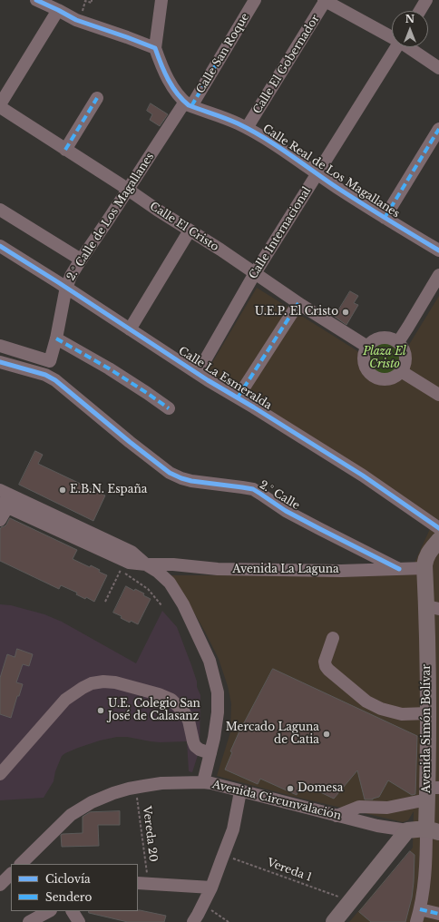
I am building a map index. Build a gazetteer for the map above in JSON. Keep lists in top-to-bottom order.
{
  "streets": {
    "main road": ["Avenida Simón Bolívar"],
    "street": [
      "Calle San Roque",
      "Calle El Gobernador",
      "Calle Real de Los Magallanes",
      "2.° Calle de Los Magallanes",
      "Calle El Cristo",
      "Calle Internacional",
      "Calle La Esmeralda",
      "2.° Calle",
      "Avenida La Laguna",
      "Avenida Circunvalación"
    ],
    "path": ["Vereda 20", "Vereda 1"]
  },
  "crossings": [
    ["Calle San Roque", "Calle Real de Los Magallanes"],
    ["Calle San Roque", "2.° Calle de Los Magallanes"],
    ["Calle El Gobernador", "Calle Real de Los Magallanes"],
    ["Calle Real de Los Magallanes", "2.° Calle de Los Magallanes"],
    ["Calle Real de Los Magallanes", "Calle Internacional"],
    ["2.° Calle de Los Magallanes", "Calle El Cristo"],
    ["2.° Calle de Los Magallanes", "Calle La Esmeralda"],
    ["Calle El Cristo", "Calle Internacional"],
    ["Calle Internacional", "Calle La Esmeralda"],
    ["2.° Calle", "Avenida La Laguna"],
    ["Avenida La Laguna", "Avenida Simón Bolívar"],
    ["Avenida Circunvalación", "Vereda 20"]
  ],
  "parks": ["Plaza El Cristo"],
  "places": [
    "U.E.P. El Cristo",
    "E.B.N. España",
    "U.E. Colegio San José de Calasanz",
    "Mercado Laguna de Catia",
    "Domesa"
  ],
  "legend": ["Ciclovía", "Sendero"],
  "north": "top"
}
